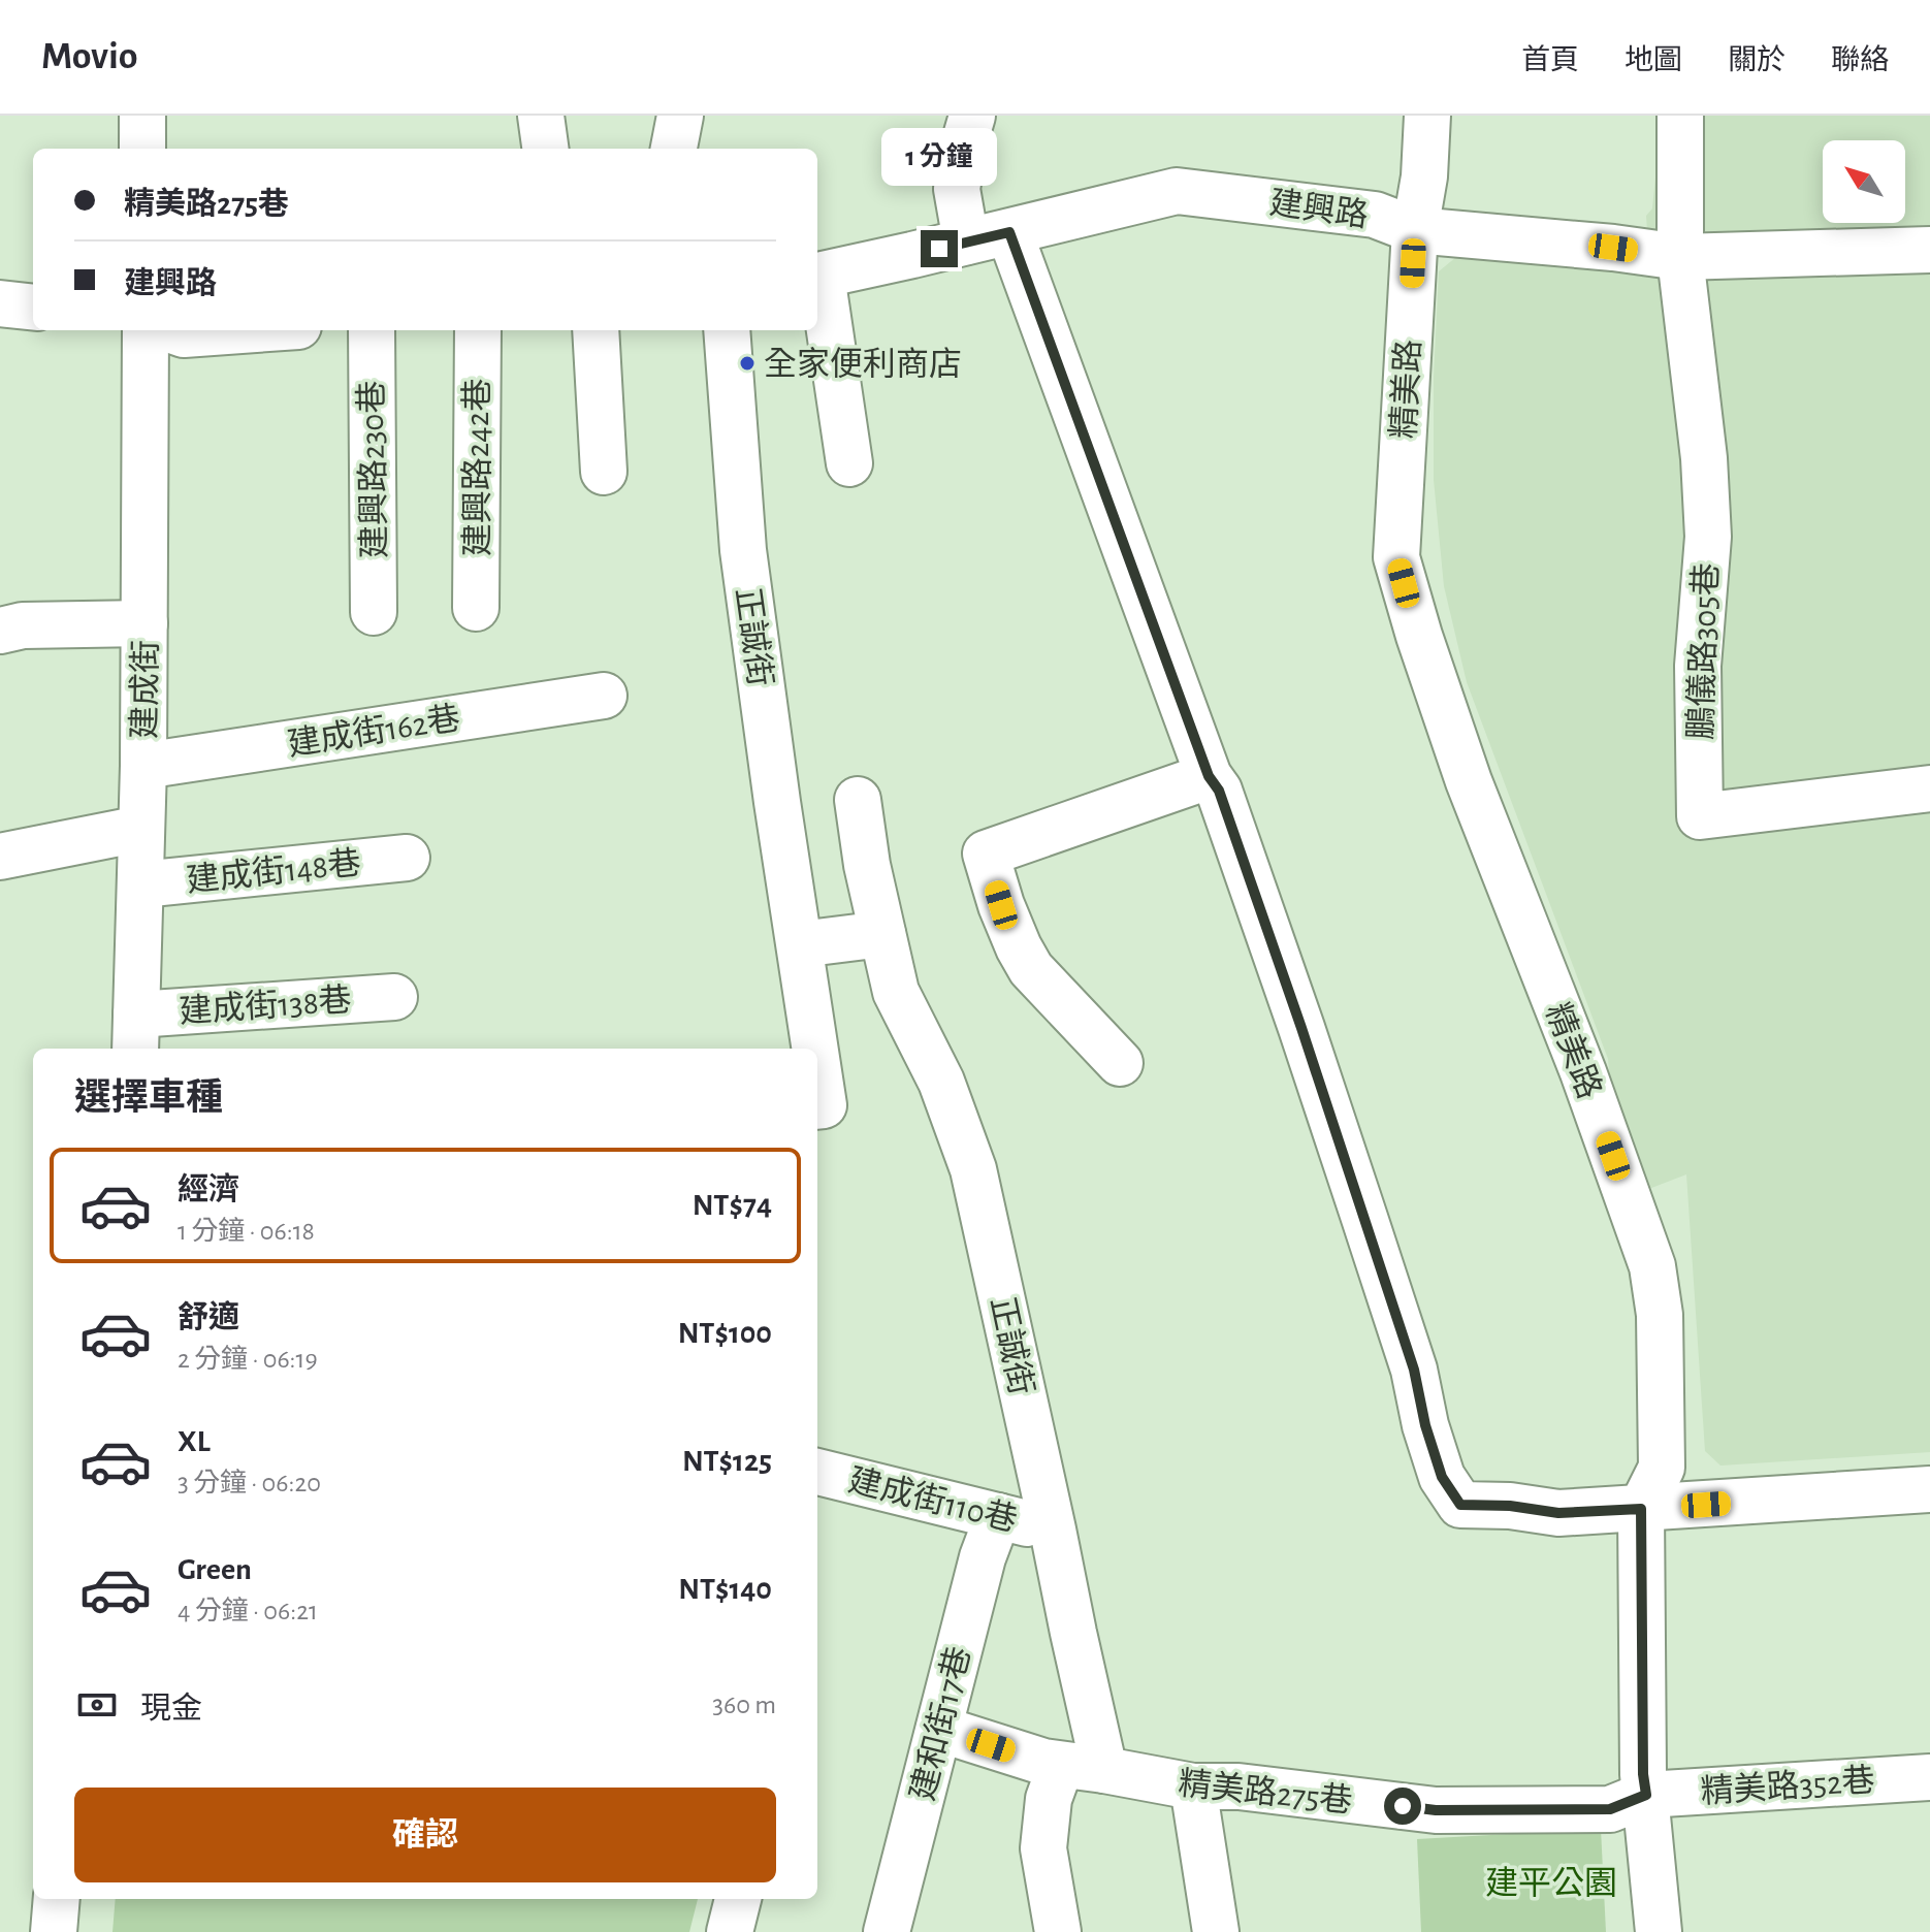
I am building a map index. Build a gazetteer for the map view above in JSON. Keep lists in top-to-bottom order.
{
  "streets": {
    "street": [
      "建興路",
      "精美路",
      "建興路242巷",
      "建興路230巷",
      "正誠街",
      "鵬儀路305巷",
      "建成街",
      "建成街162巷",
      "建成街148巷",
      "建成街138巷",
      "建成街110巷",
      "建和街17巷",
      "精美路352巷",
      "精美路275巷"
    ]
  },
  "crossings": [
    ["建興路", "精美路"],
    ["建興路", "鵬儀路305巷"],
    ["精美路", "精美路352巷"],
    ["精美路", "精美路275巷"],
    ["正誠街", "建成街110巷"],
    ["正誠街", "精美路275巷"],
    ["建成街", "建成街162巷"],
    ["建成街", "建成街148巷"],
    ["建成街", "建成街138巷"],
    ["建成街110巷", "建和街17巷"],
    ["建和街17巷", "精美路275巷"],
    ["精美路352巷", "精美路275巷"]
  ],
  "parks": ["建平公園"],
  "places": ["全家便利商店"],
  "north": "top left",
  "page": {
    "header": "Movio",
    "nav": [
      "首頁",
      "地圖",
      "關於",
      "聯絡"
    ],
    "bubble": "1 分鐘",
    "banner": ["精美路275巷", "建興路"],
    "heading": "選擇車種",
    "list": [
      {
        "name": "經濟",
        "note": "1 分鐘 · 06:18",
        "value": "NT$74"
      },
      {
        "name": "舒適",
        "note": "2 分鐘 · 06:19",
        "value": "NT$100"
      },
      {
        "name": "XL",
        "note": "3 分鐘 · 06:20",
        "value": "NT$125"
      },
      {
        "name": "Green",
        "note": "4 分鐘 · 06:21",
        "value": "NT$140"
      }
    ],
    "pay": ["現金", "360 m"],
    "buttons": "確認"
  }
}
